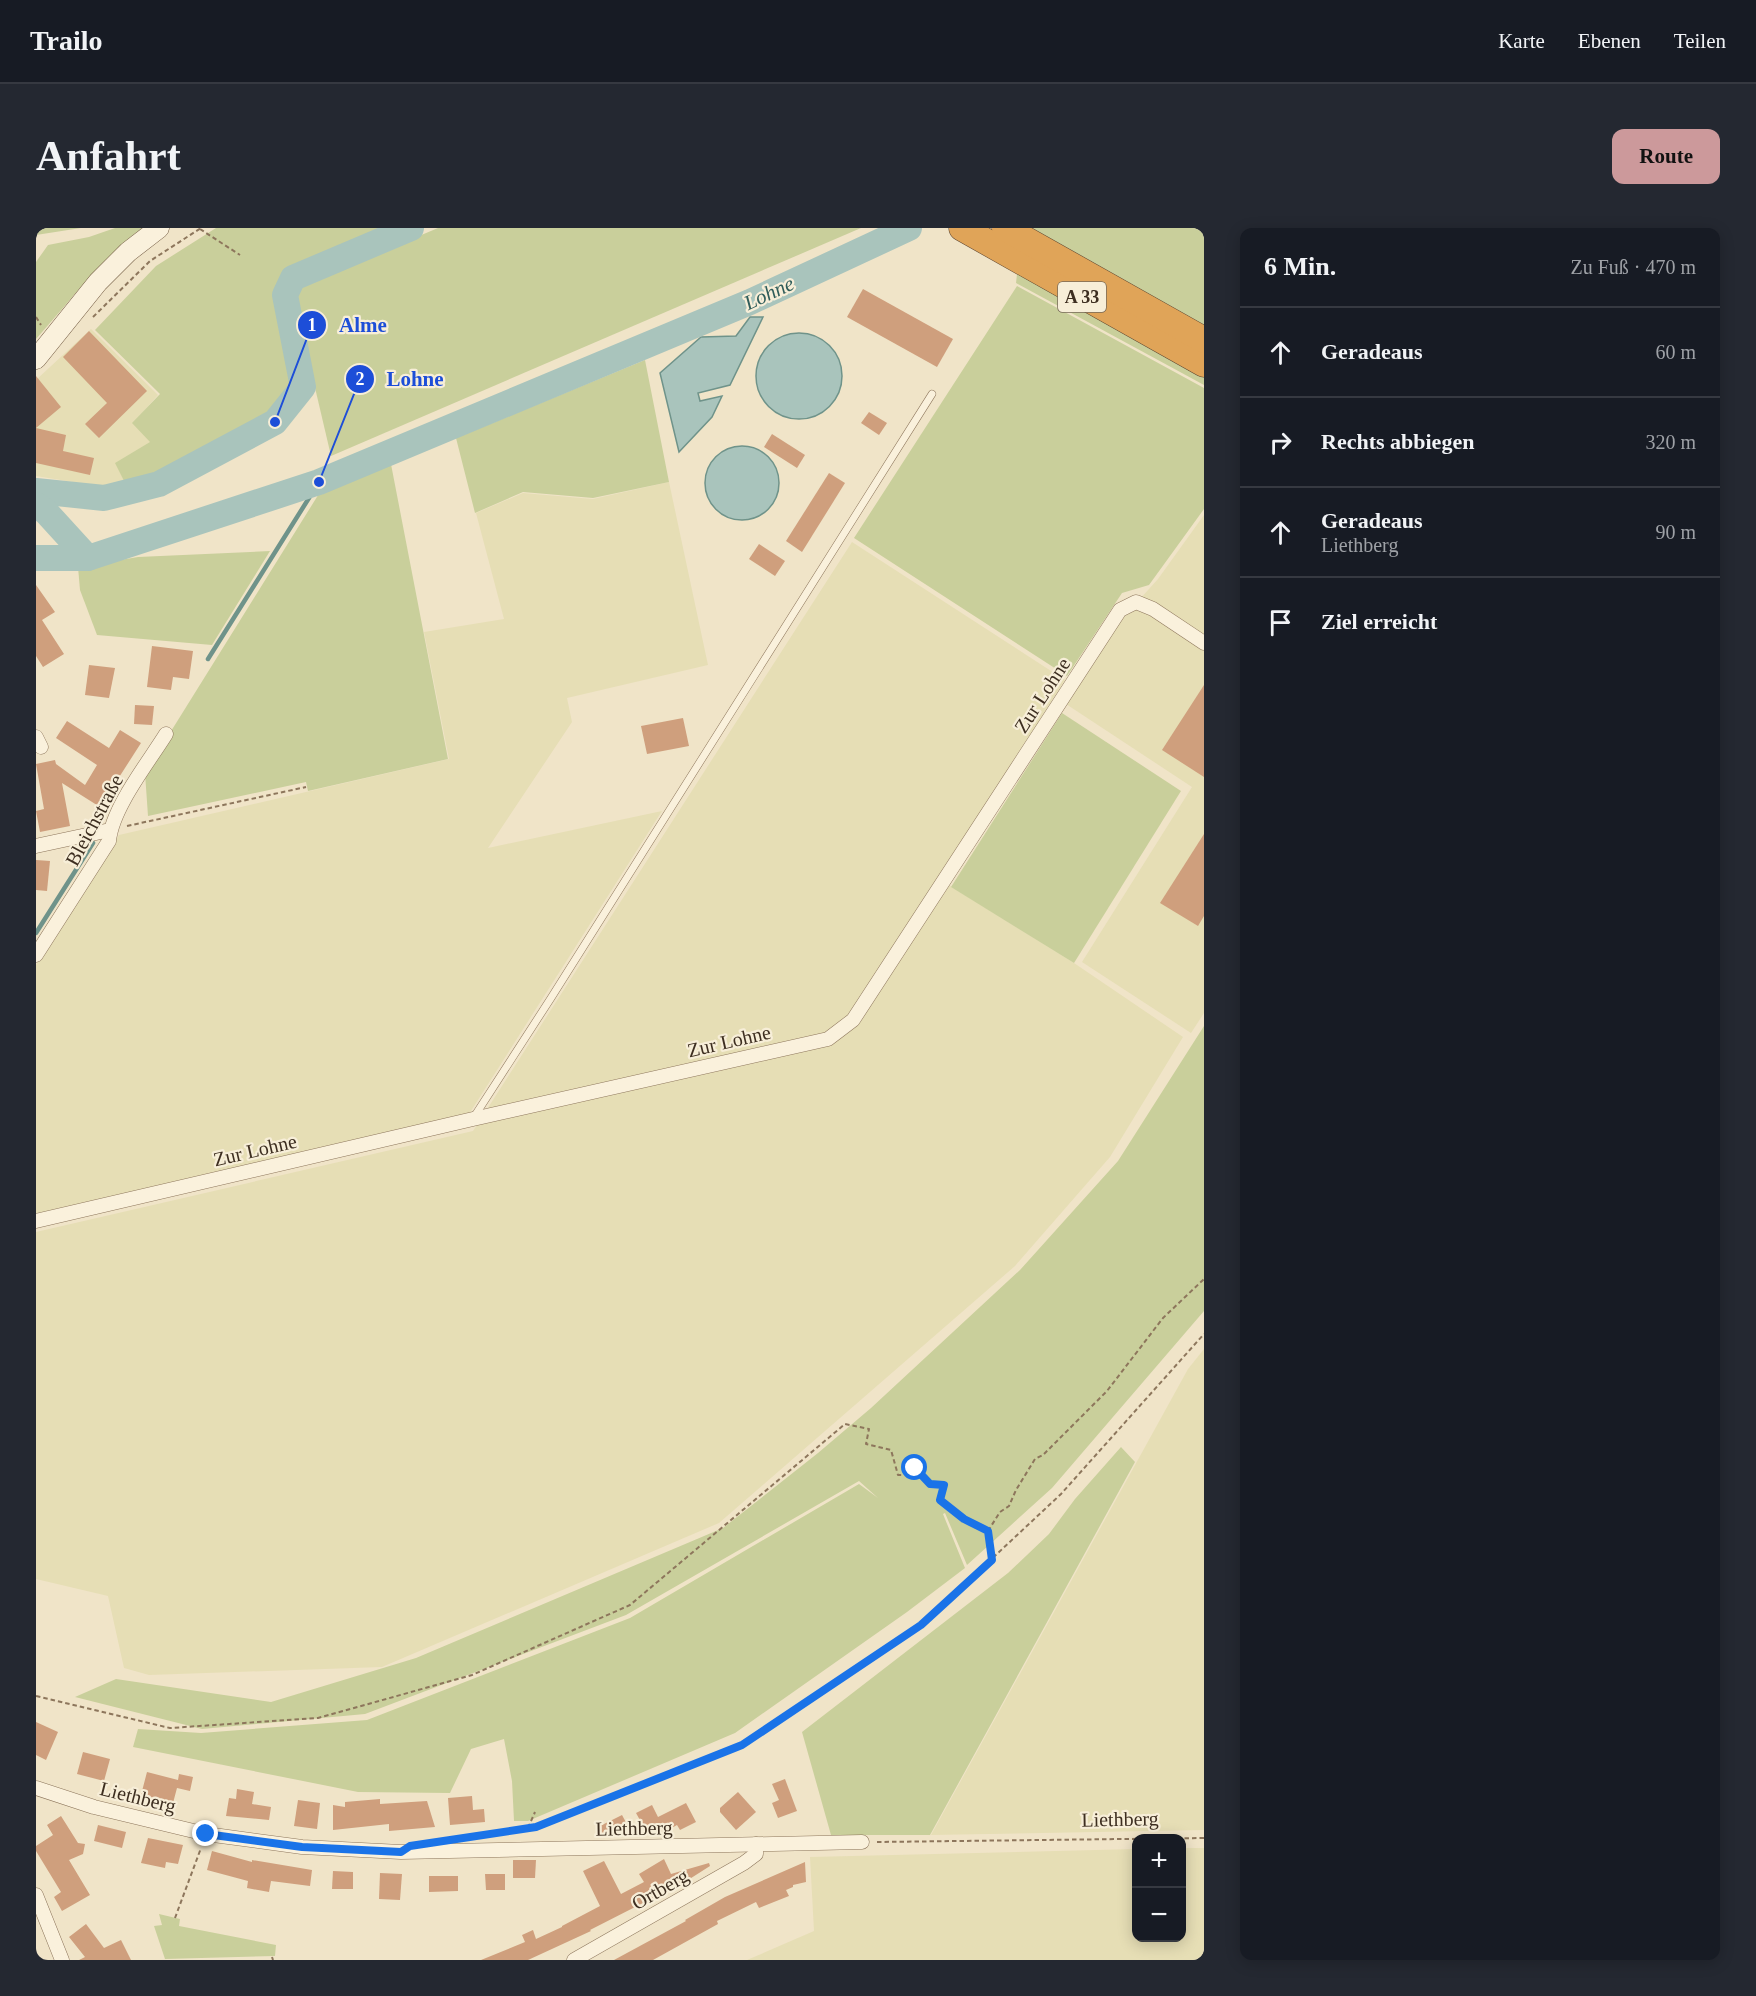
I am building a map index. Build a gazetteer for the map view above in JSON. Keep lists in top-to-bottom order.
{
  "streets": {
    "highway": ["A 33"],
    "street": [
      "Zur Lohne",
      "Bleichstraße",
      "Liethberg",
      "Ortberg"
    ]
  },
  "crossings": [
    ["Liethberg", "Ortberg"]
  ],
  "water": ["Lohne"],
  "places": ["Alme", "Lohne"],
  "page": {
    "header": "Trailo",
    "nav": ["Karte", "Ebenen", "Teilen"],
    "buttons": "Route",
    "title": "Anfahrt",
    "heading": ["6 Min.", "Zu Fuß · 470 m"],
    "list": [
      ["Geradeaus", "60 m"],
      ["Rechts abbiegen", "320 m"],
      ["Geradeaus", "Liethberg", "90 m"],
      "Ziel erreicht"
    ],
    "map_buttons": ["+", "−"]
  }
}
